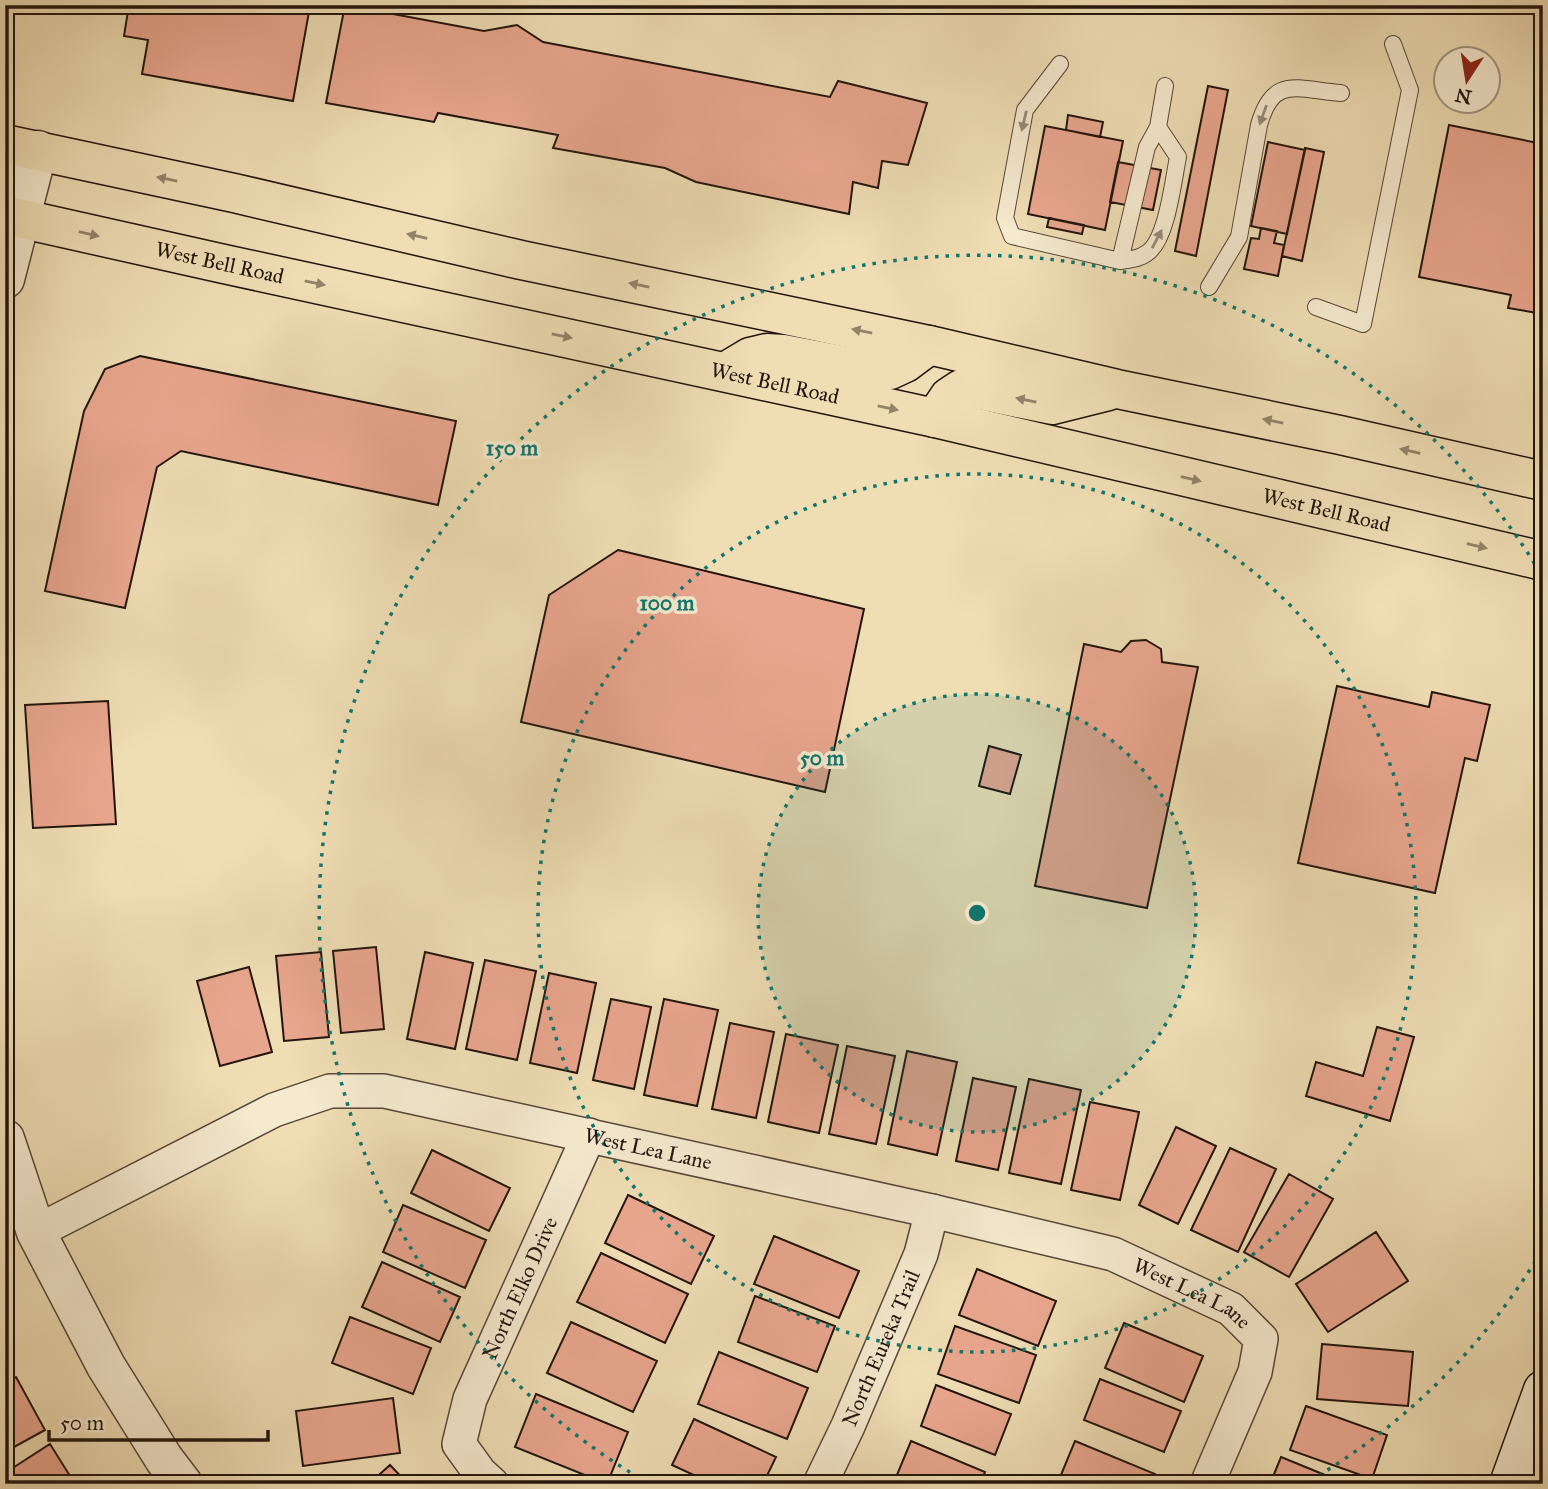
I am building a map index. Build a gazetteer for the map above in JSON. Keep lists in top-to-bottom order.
{
  "streets": {
    "main road": ["West Bell Road"],
    "street": ["West Lea Lane", "North Elko Drive", "North Eureka Trail"]
  },
  "crossings": [
    ["West Lea Lane", "North Elko Drive"],
    ["West Lea Lane", "North Eureka Trail"]
  ],
  "scale_bar": "50 m",
  "north": "bottom",
  "rings": ["150 m", "100 m", "50 m"]
}
